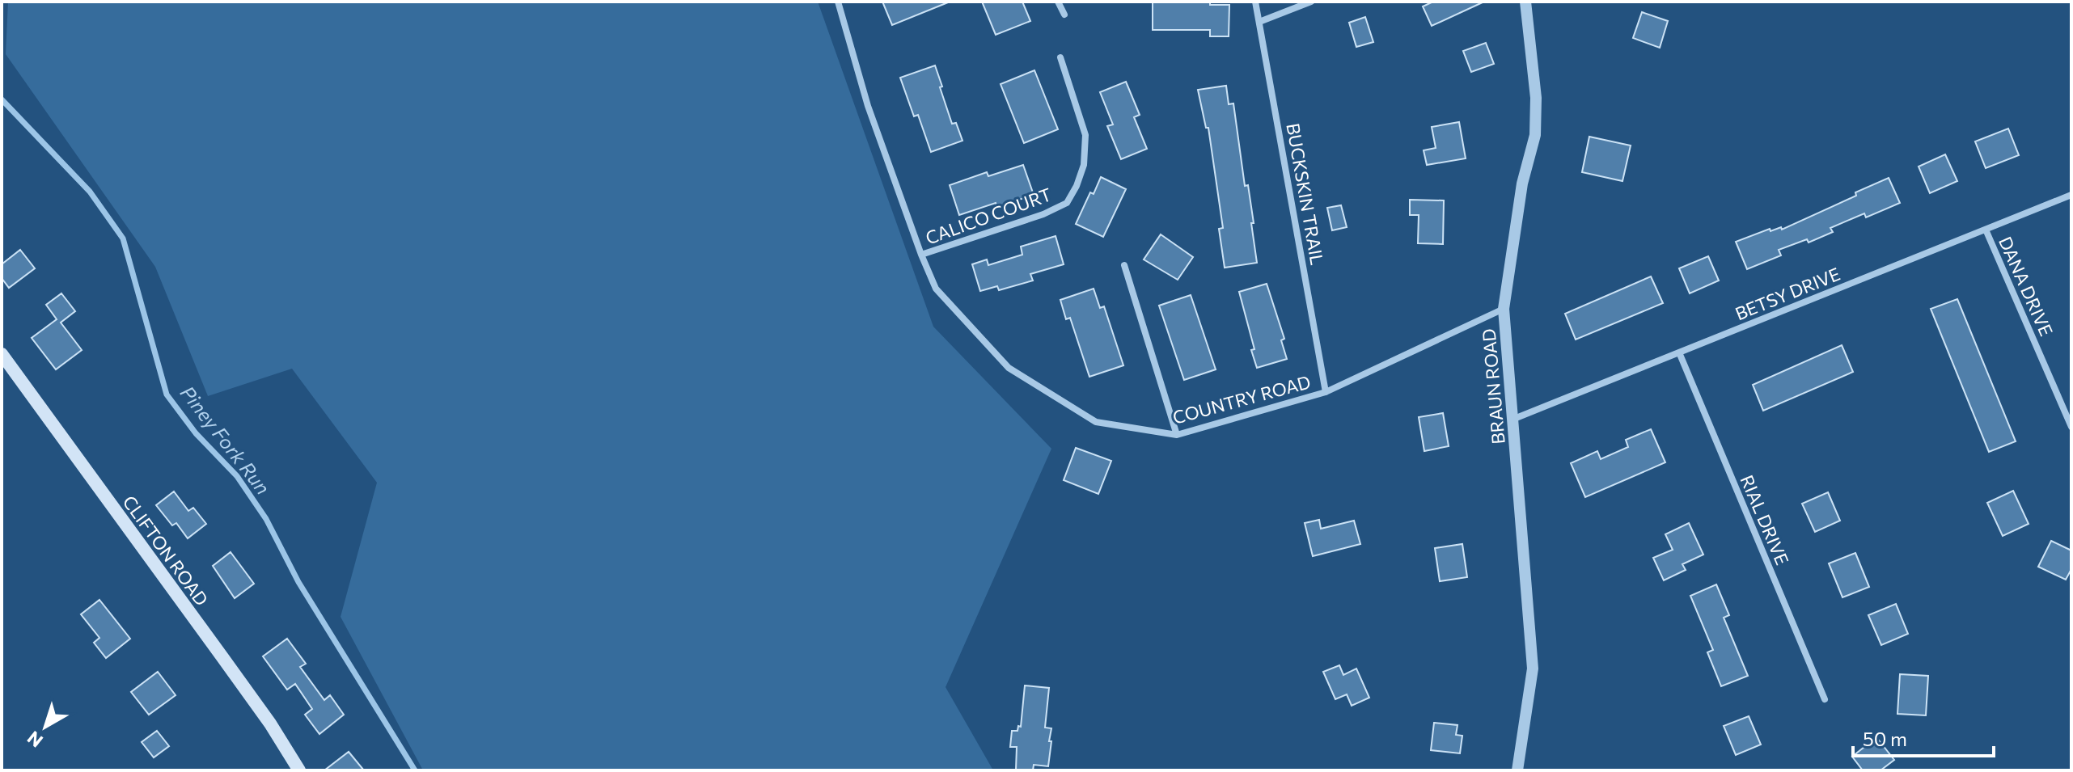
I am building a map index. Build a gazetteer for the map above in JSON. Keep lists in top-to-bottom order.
{
  "streets": {
    "main road": ["CLIFTON ROAD"],
    "street": [
      "BUCKSKIN TRAIL",
      "CALICO COURT",
      "DANA DRIVE",
      "BETSY DRIVE",
      "BRAUN ROAD",
      "COUNTRY ROAD",
      "RIAL DRIVE"
    ]
  },
  "crossings": [
    ["BUCKSKIN TRAIL", "COUNTRY ROAD"],
    ["CALICO COURT", "COUNTRY ROAD"],
    ["DANA DRIVE", "BETSY DRIVE"],
    ["BETSY DRIVE", "BRAUN ROAD"],
    ["BETSY DRIVE", "RIAL DRIVE"],
    ["BRAUN ROAD", "COUNTRY ROAD"]
  ],
  "water": ["Piney Fork Run"],
  "scale_bar": "50 m",
  "north": "bottom left"
}
